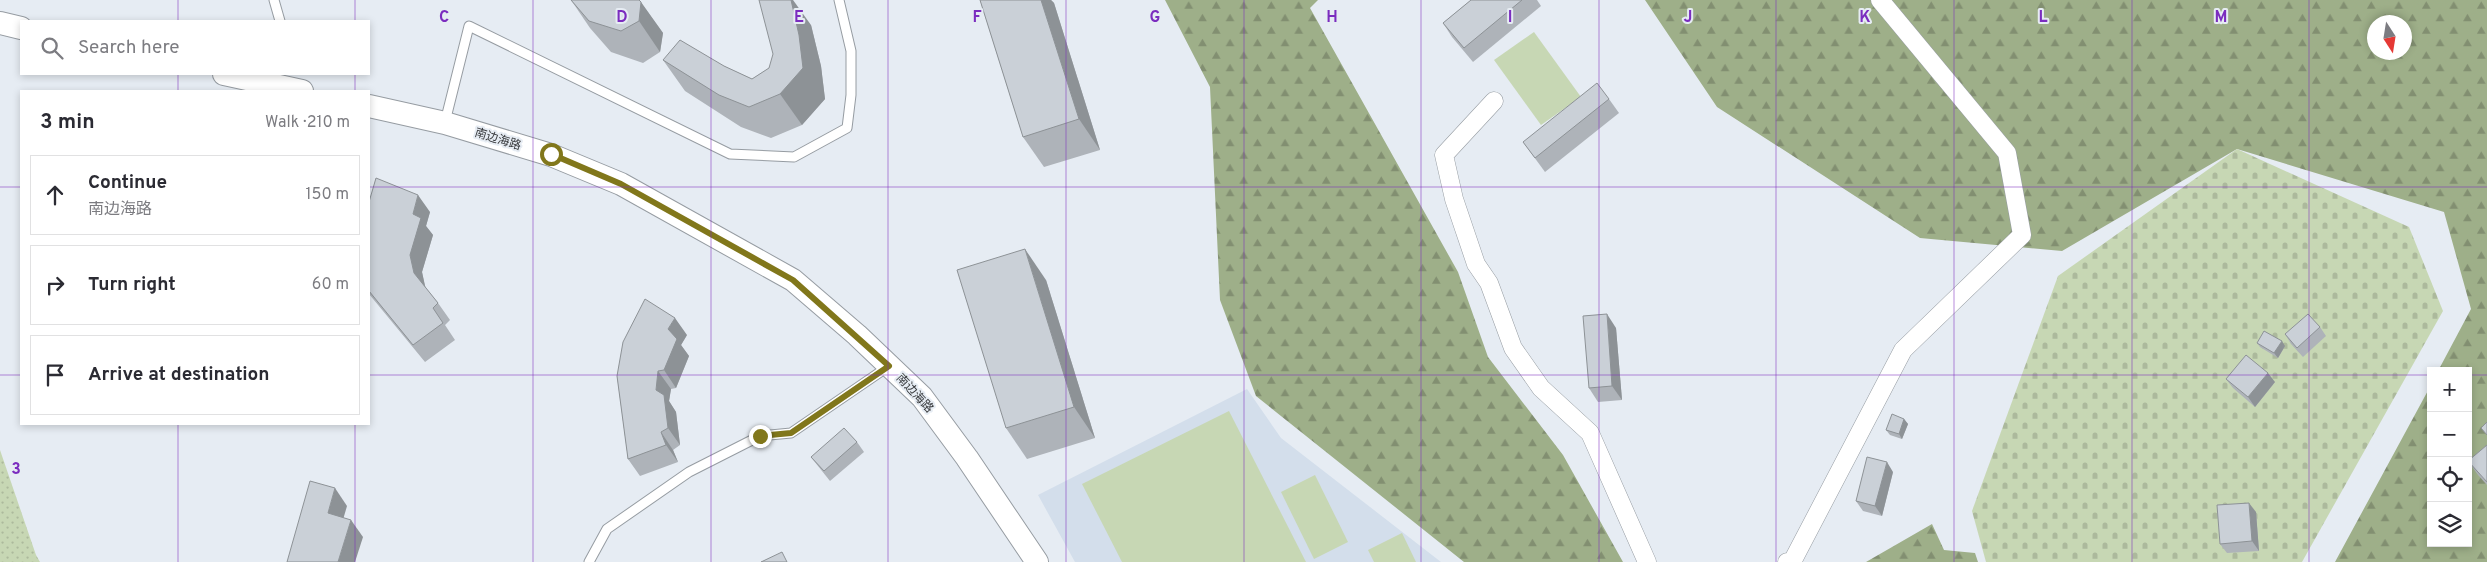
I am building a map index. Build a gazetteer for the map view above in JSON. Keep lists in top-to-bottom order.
{
  "streets": {
    "street": ["南边海路"]
  },
  "north": "bottom",
  "page": {
    "search": "Search here",
    "heading": ["3 min", "Walk · 210 m"],
    "list": [
      ["Continue", "南边海路", "150 m"],
      ["Turn right", "60 m"],
      "Arrive at destination"
    ],
    "map_buttons": ["+", "−"]
  },
  "grid": {
    "columns": [
      "C",
      "D",
      "E",
      "F",
      "G",
      "H",
      "I",
      "J",
      "K",
      "L",
      "M"
    ],
    "rows": ["3"]
  }
}
